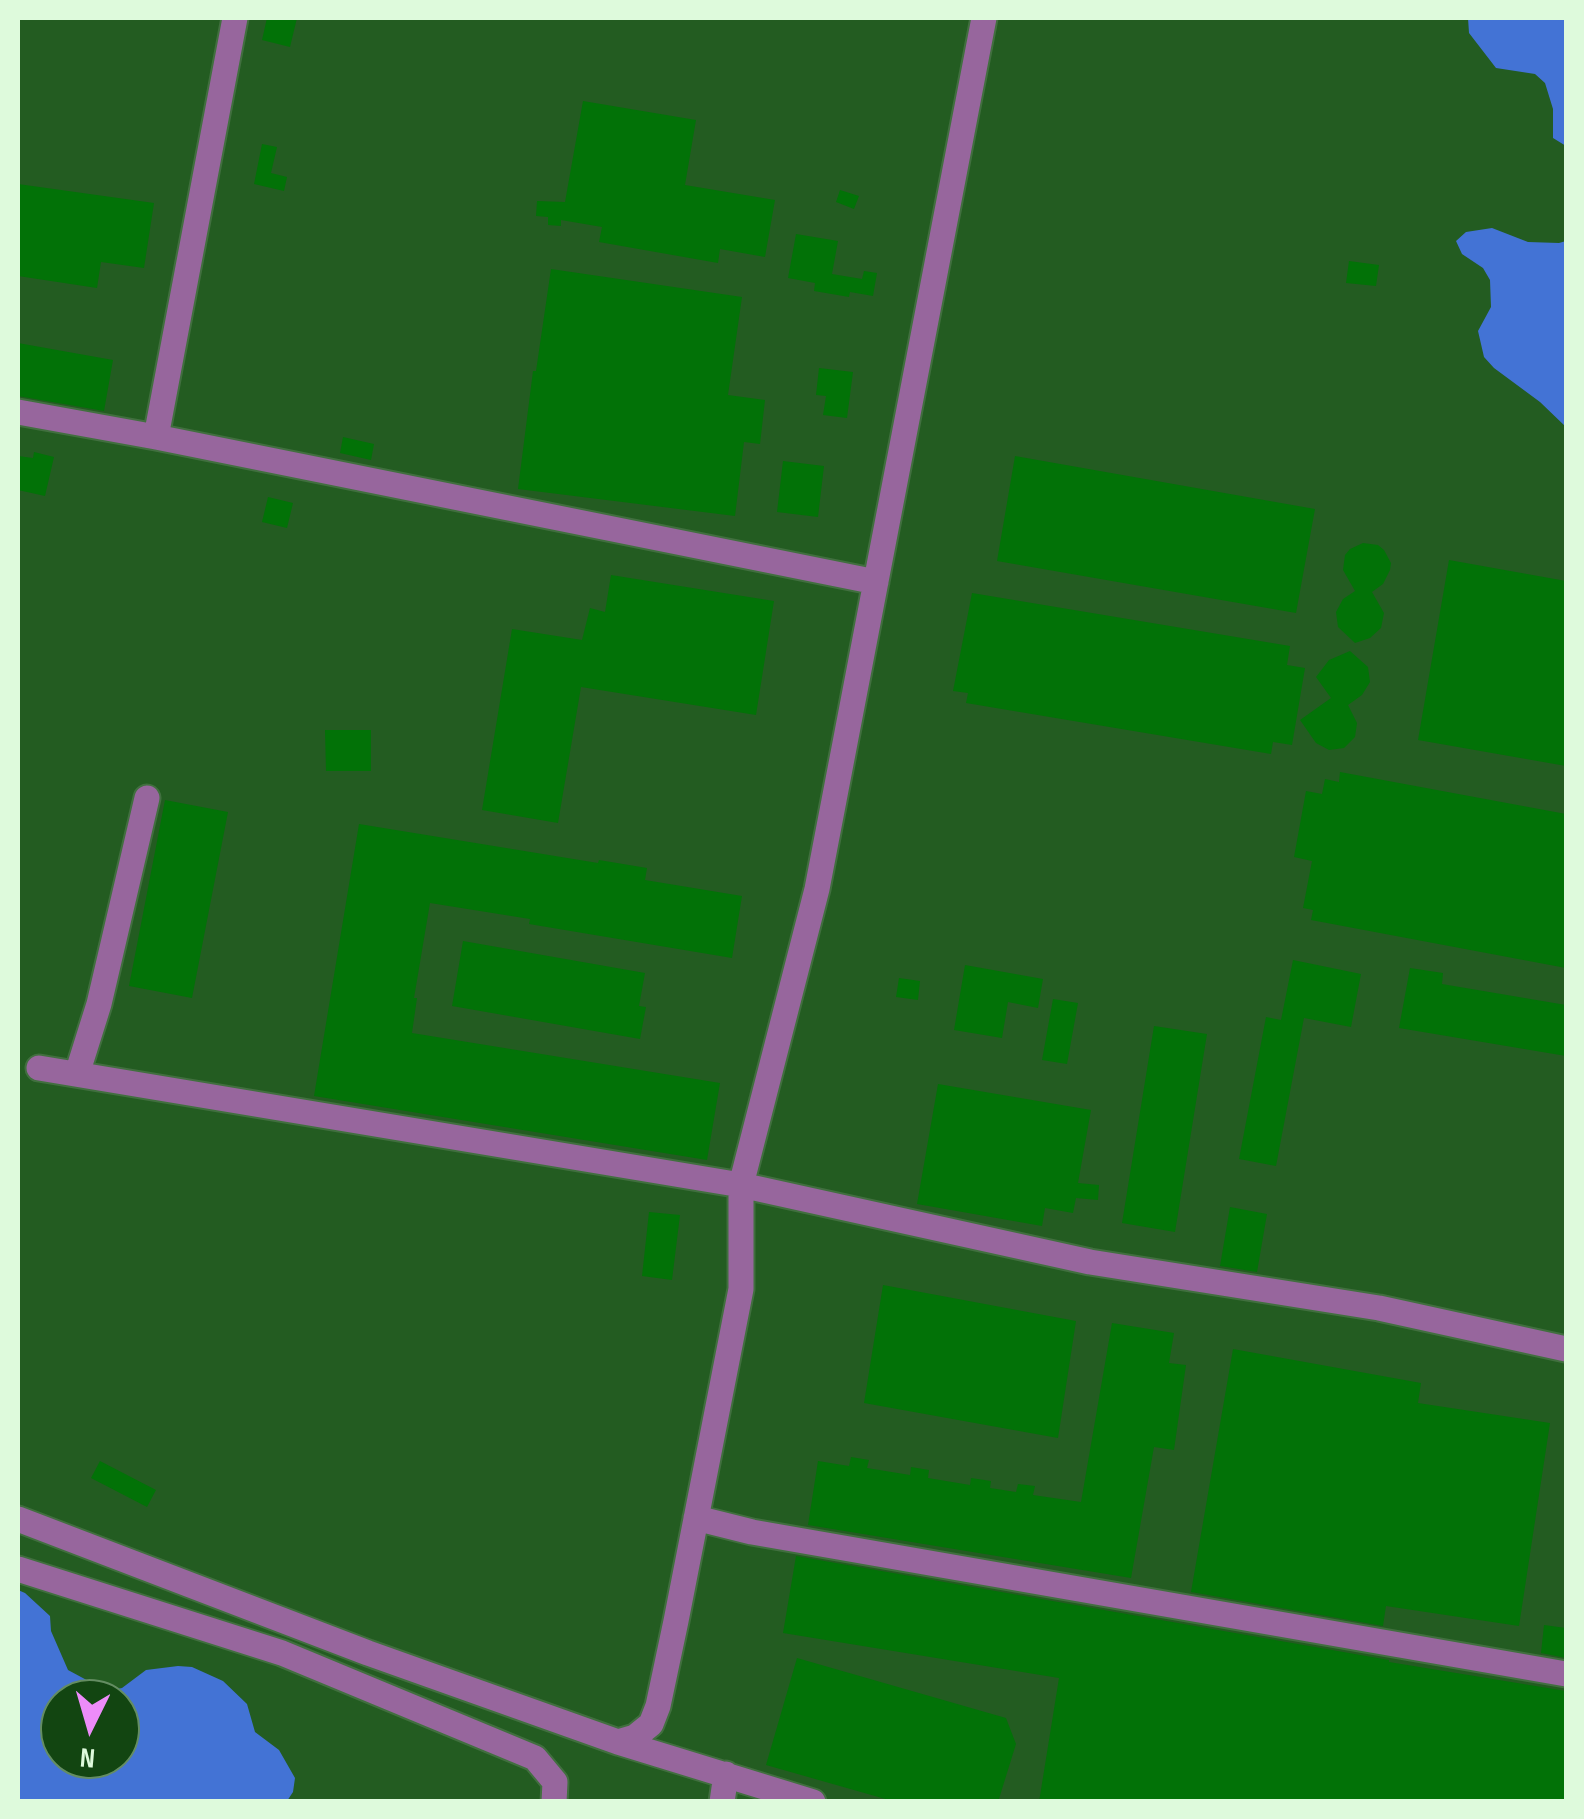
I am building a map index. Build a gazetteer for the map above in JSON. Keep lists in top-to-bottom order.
{
  "north": "bottom"
}
